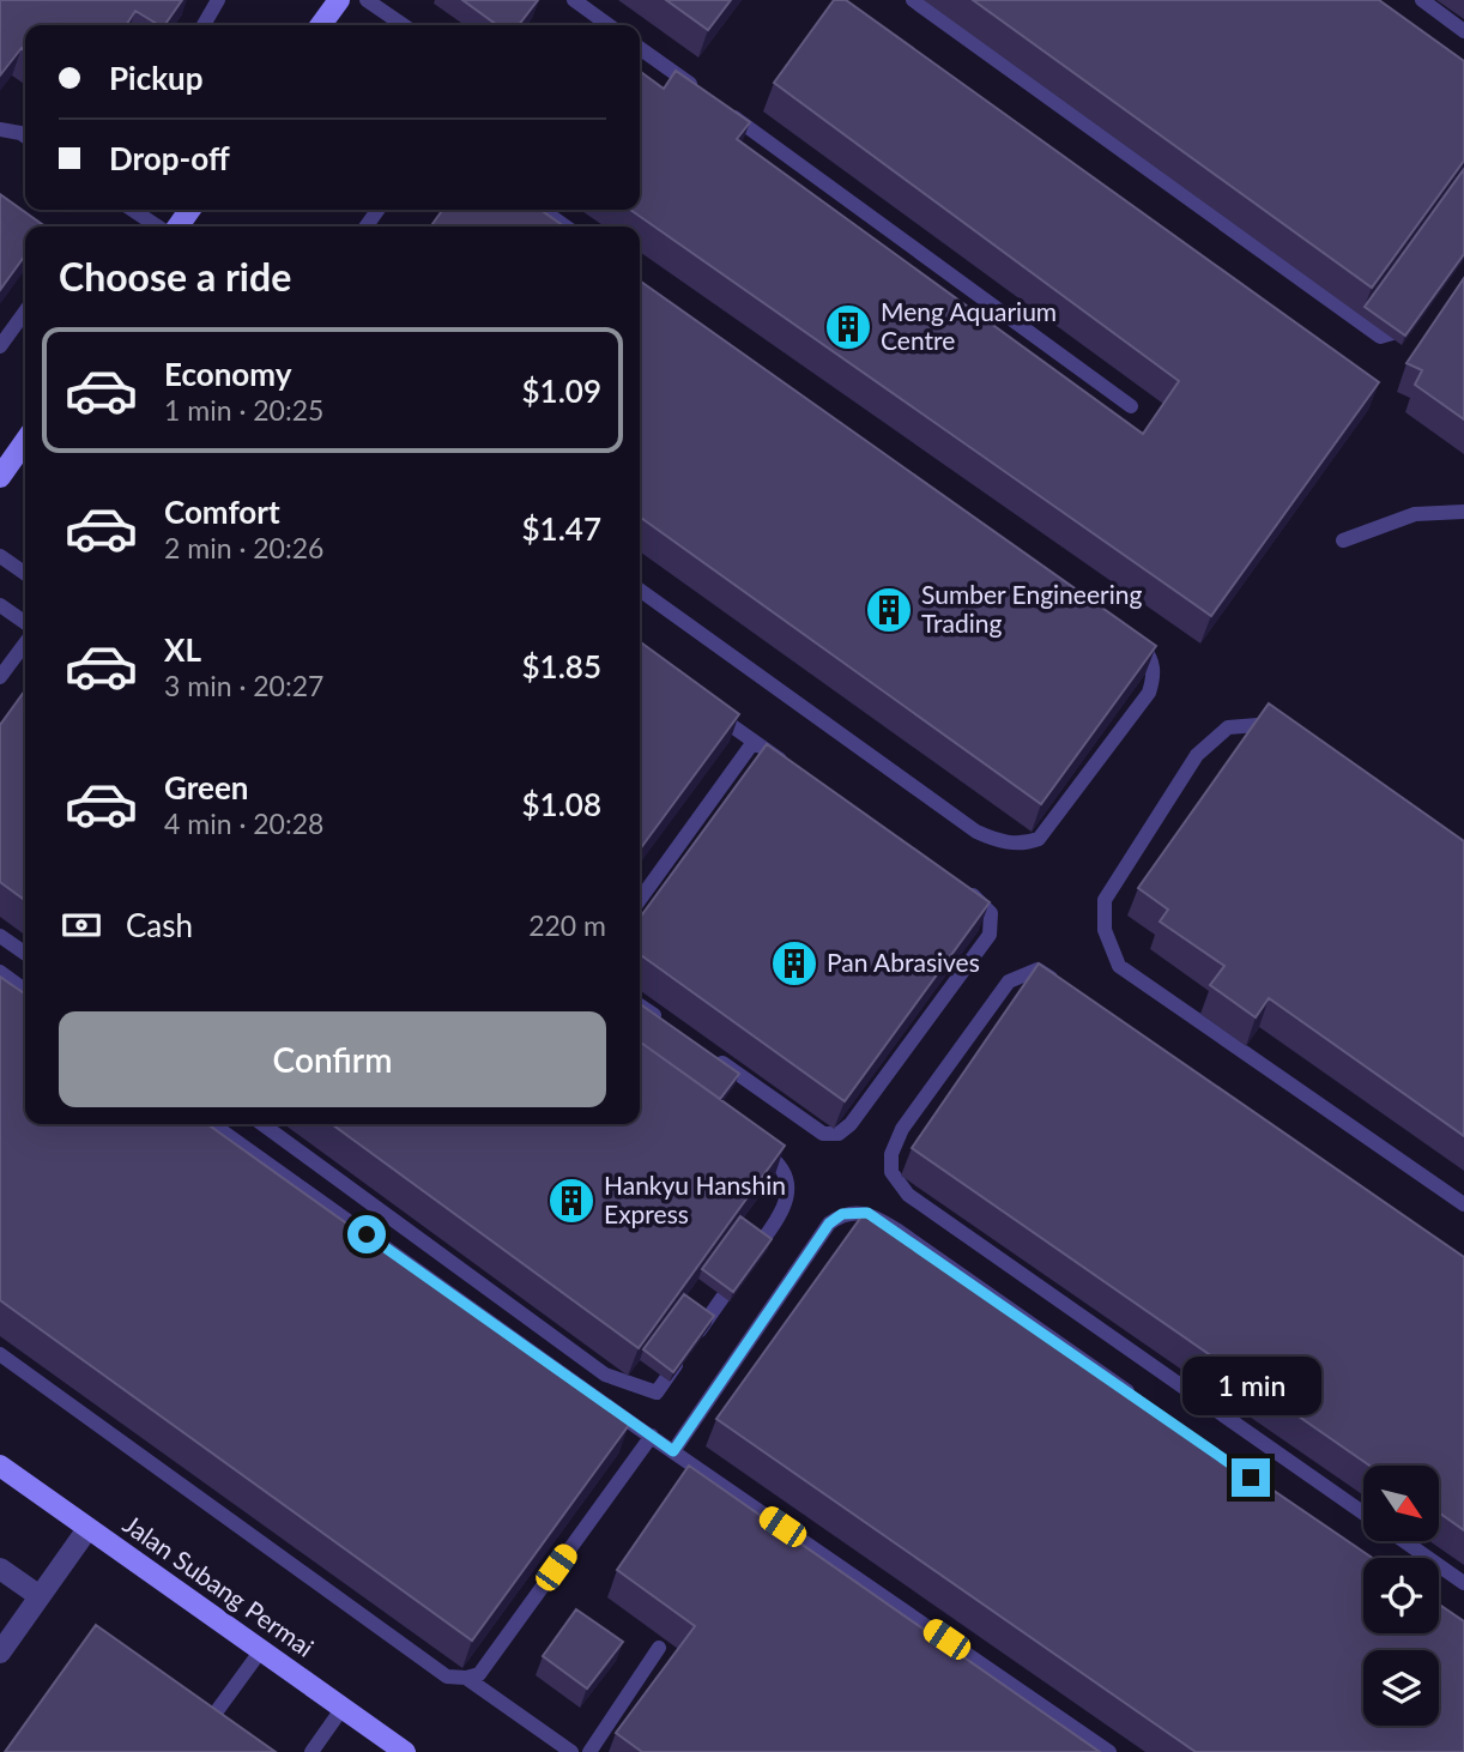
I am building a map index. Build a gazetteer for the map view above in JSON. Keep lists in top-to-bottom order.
{
  "streets": {
    "street": ["Jalan Subang Permai"]
  },
  "places": {
    "building": [
      "Meng Aquarium Centre",
      "Sumber Engineering Trading",
      "Pan Abrasives",
      "Hankyu Hanshin Express"
    ]
  },
  "north": "bottom right",
  "page": {
    "banner": ["Pickup", "Drop-off"],
    "heading": "Choose a ride",
    "list": [
      {
        "name": "Economy",
        "note": "1 min · 20:25",
        "value": "$1.09"
      },
      {
        "name": "Comfort",
        "note": "2 min · 20:26",
        "value": "$1.47"
      },
      {
        "name": "XL",
        "note": "3 min · 20:27",
        "value": "$1.85"
      },
      {
        "name": "Green",
        "note": "4 min · 20:28",
        "value": "$1.08"
      }
    ],
    "pay": ["Cash", "220 m"],
    "buttons": "Confirm",
    "bubble": "1 min"
  }
}
